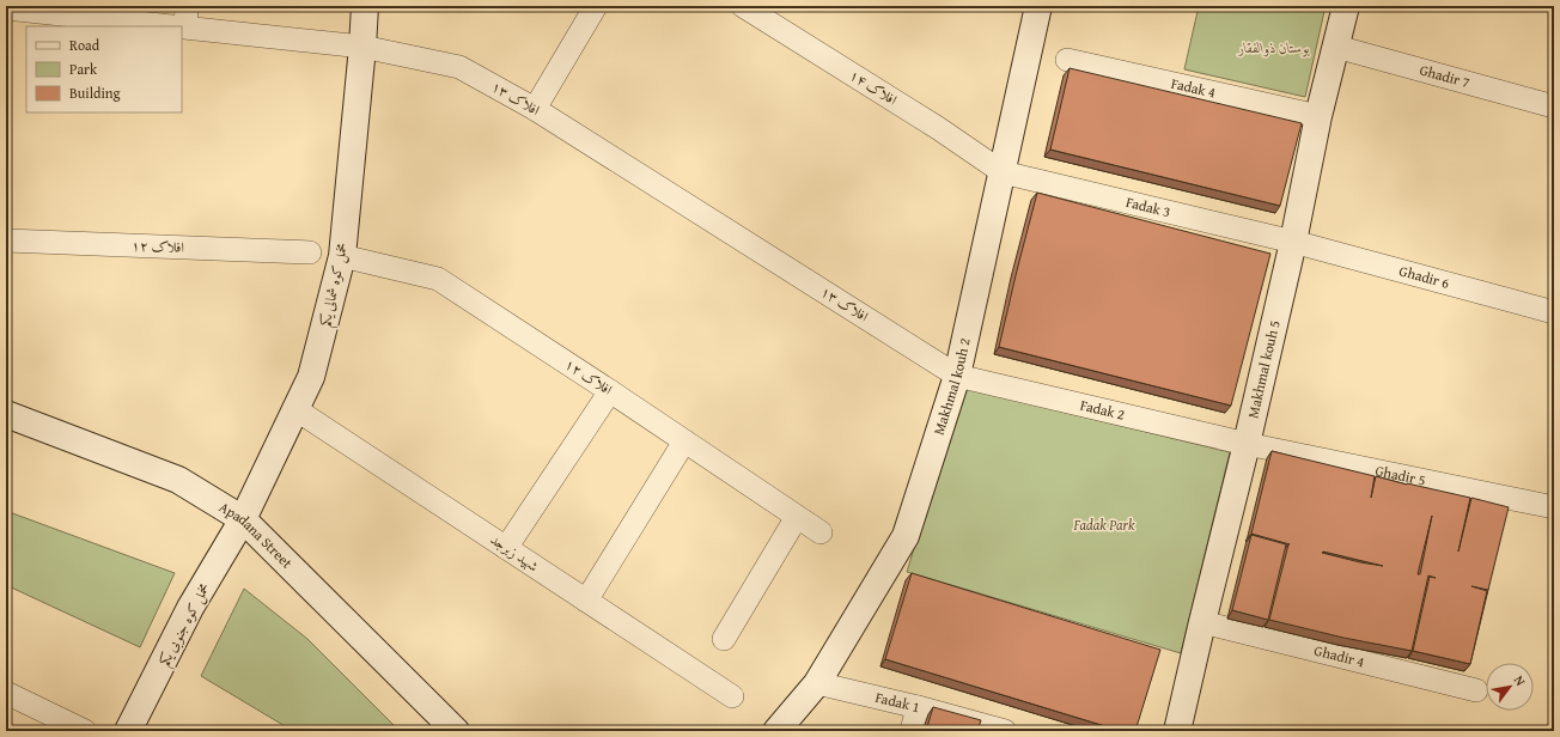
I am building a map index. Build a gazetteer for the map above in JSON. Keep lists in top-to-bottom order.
{
  "streets": {
    "street": [
      "Ghadir 7",
      "افلاک ۱۴",
      "Fadak 4",
      "افلاک ۱۳",
      "Fadak 3",
      "افلاک ۱۲",
      "Ghadir 6",
      "مخمل کوه شمالی‌ یکم",
      "Makhmal kouh 5",
      "Makhmal kouh 2",
      "Fadak 2",
      "Ghadir 5",
      "Apadana Street",
      "شهید زبرجد",
      "مخمل کوه جنوبی یکم",
      "Ghadir 4",
      "Fadak 1"
    ]
  },
  "crossings": [
    ["Ghadir 7", "Makhmal kouh 5"],
    ["افلاک ۱۴", "Fadak 3"],
    ["افلاک ۱۴", "Makhmal kouh 2"],
    ["Fadak 4", "Makhmal kouh 5"],
    ["افلاک ۱۳", "مخمل کوه شمالی‌ یکم"],
    ["افلاک ۱۳", "Makhmal kouh 2"],
    ["افلاک ۱۳", "Fadak 2"],
    ["Fadak 3", "Ghadir 6"],
    ["Fadak 3", "Makhmal kouh 5"],
    ["Fadak 3", "Makhmal kouh 2"],
    ["افلاک ۱۲", "مخمل کوه شمالی‌ یکم"],
    ["Ghadir 6", "Makhmal kouh 5"],
    ["مخمل کوه شمالی‌ یکم", "Apadana Street"],
    ["مخمل کوه شمالی‌ یکم", "شهید زبرجد"],
    ["مخمل کوه شمالی‌ یکم", "مخمل کوه جنوبی یکم"],
    ["Makhmal kouh 5", "Fadak 2"],
    ["Makhmal kouh 5", "Ghadir 5"],
    ["Makhmal kouh 5", "Ghadir 4"],
    ["Makhmal kouh 2", "Fadak 2"],
    ["Makhmal kouh 2", "Fadak 1"],
    ["Fadak 2", "Ghadir 5"],
    ["Apadana Street", "مخمل کوه جنوبی یکم"]
  ],
  "parks": ["بوستان ذوالفقار", "Fadak Park"],
  "legend": ["Road", "Park", "Building"],
  "north": "top right"
}
